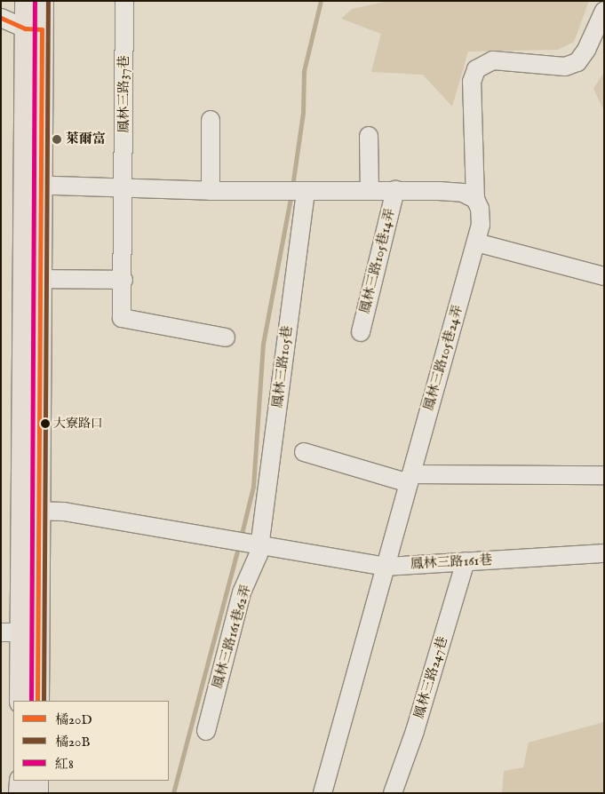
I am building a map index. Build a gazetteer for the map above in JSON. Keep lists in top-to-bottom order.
{
  "streets": {
    "street": [
      "鳳林三路37巷",
      "鳳林三路105巷14弄",
      "鳳林三路105巷24弄",
      "鳳林三路105巷",
      "鳳林三路161巷",
      "鳳林三路161巷62弄",
      "鳳林三路247巷"
    ]
  },
  "crossings": [
    ["鳳林三路105巷", "鳳林三路161巷"],
    ["鳳林三路105巷", "鳳林三路161巷62弄"],
    ["鳳林三路161巷", "鳳林三路161巷62弄"],
    ["鳳林三路161巷", "鳳林三路247巷"]
  ],
  "places": ["萊爾富", "大寮路口"],
  "lines": ["transit line 橘20B", "transit line 紅8", "transit line 橘20D"],
  "legend": ["橘20D", "橘20B", "紅8"]
}
